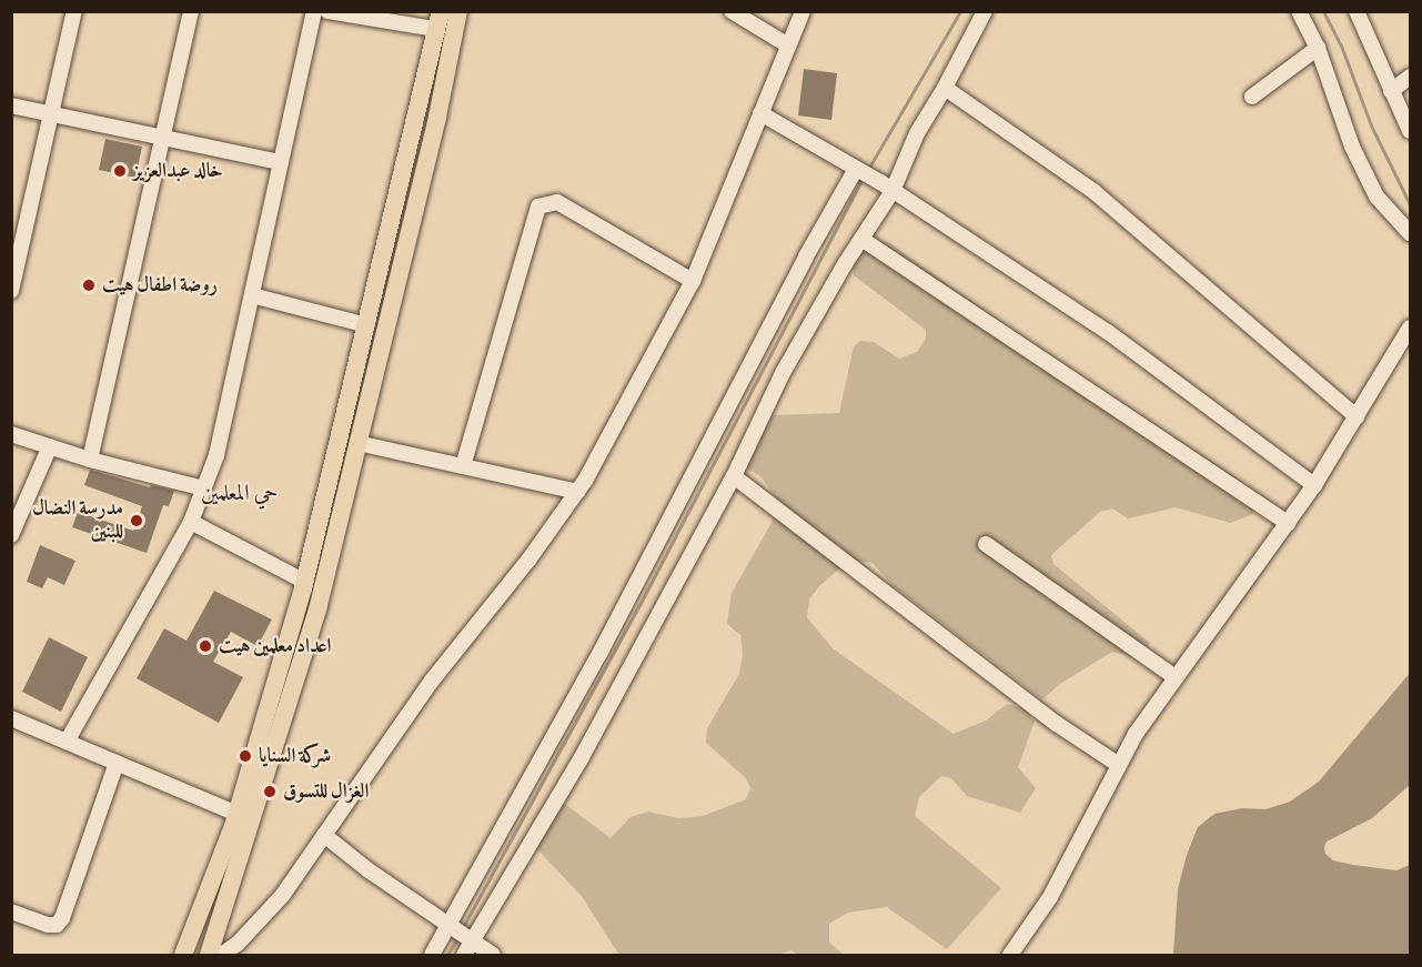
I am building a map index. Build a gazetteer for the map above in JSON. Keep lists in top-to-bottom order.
{
  "districts": ["حي المعلمين"],
  "places": [
    "خالد عبدالعزيز",
    "روضة اطفال هيت",
    "مدرسة النضال للبنين",
    "اعداد معلمين هيت",
    "شركة السنايا",
    "الغزال للتسوق"
  ]
}
